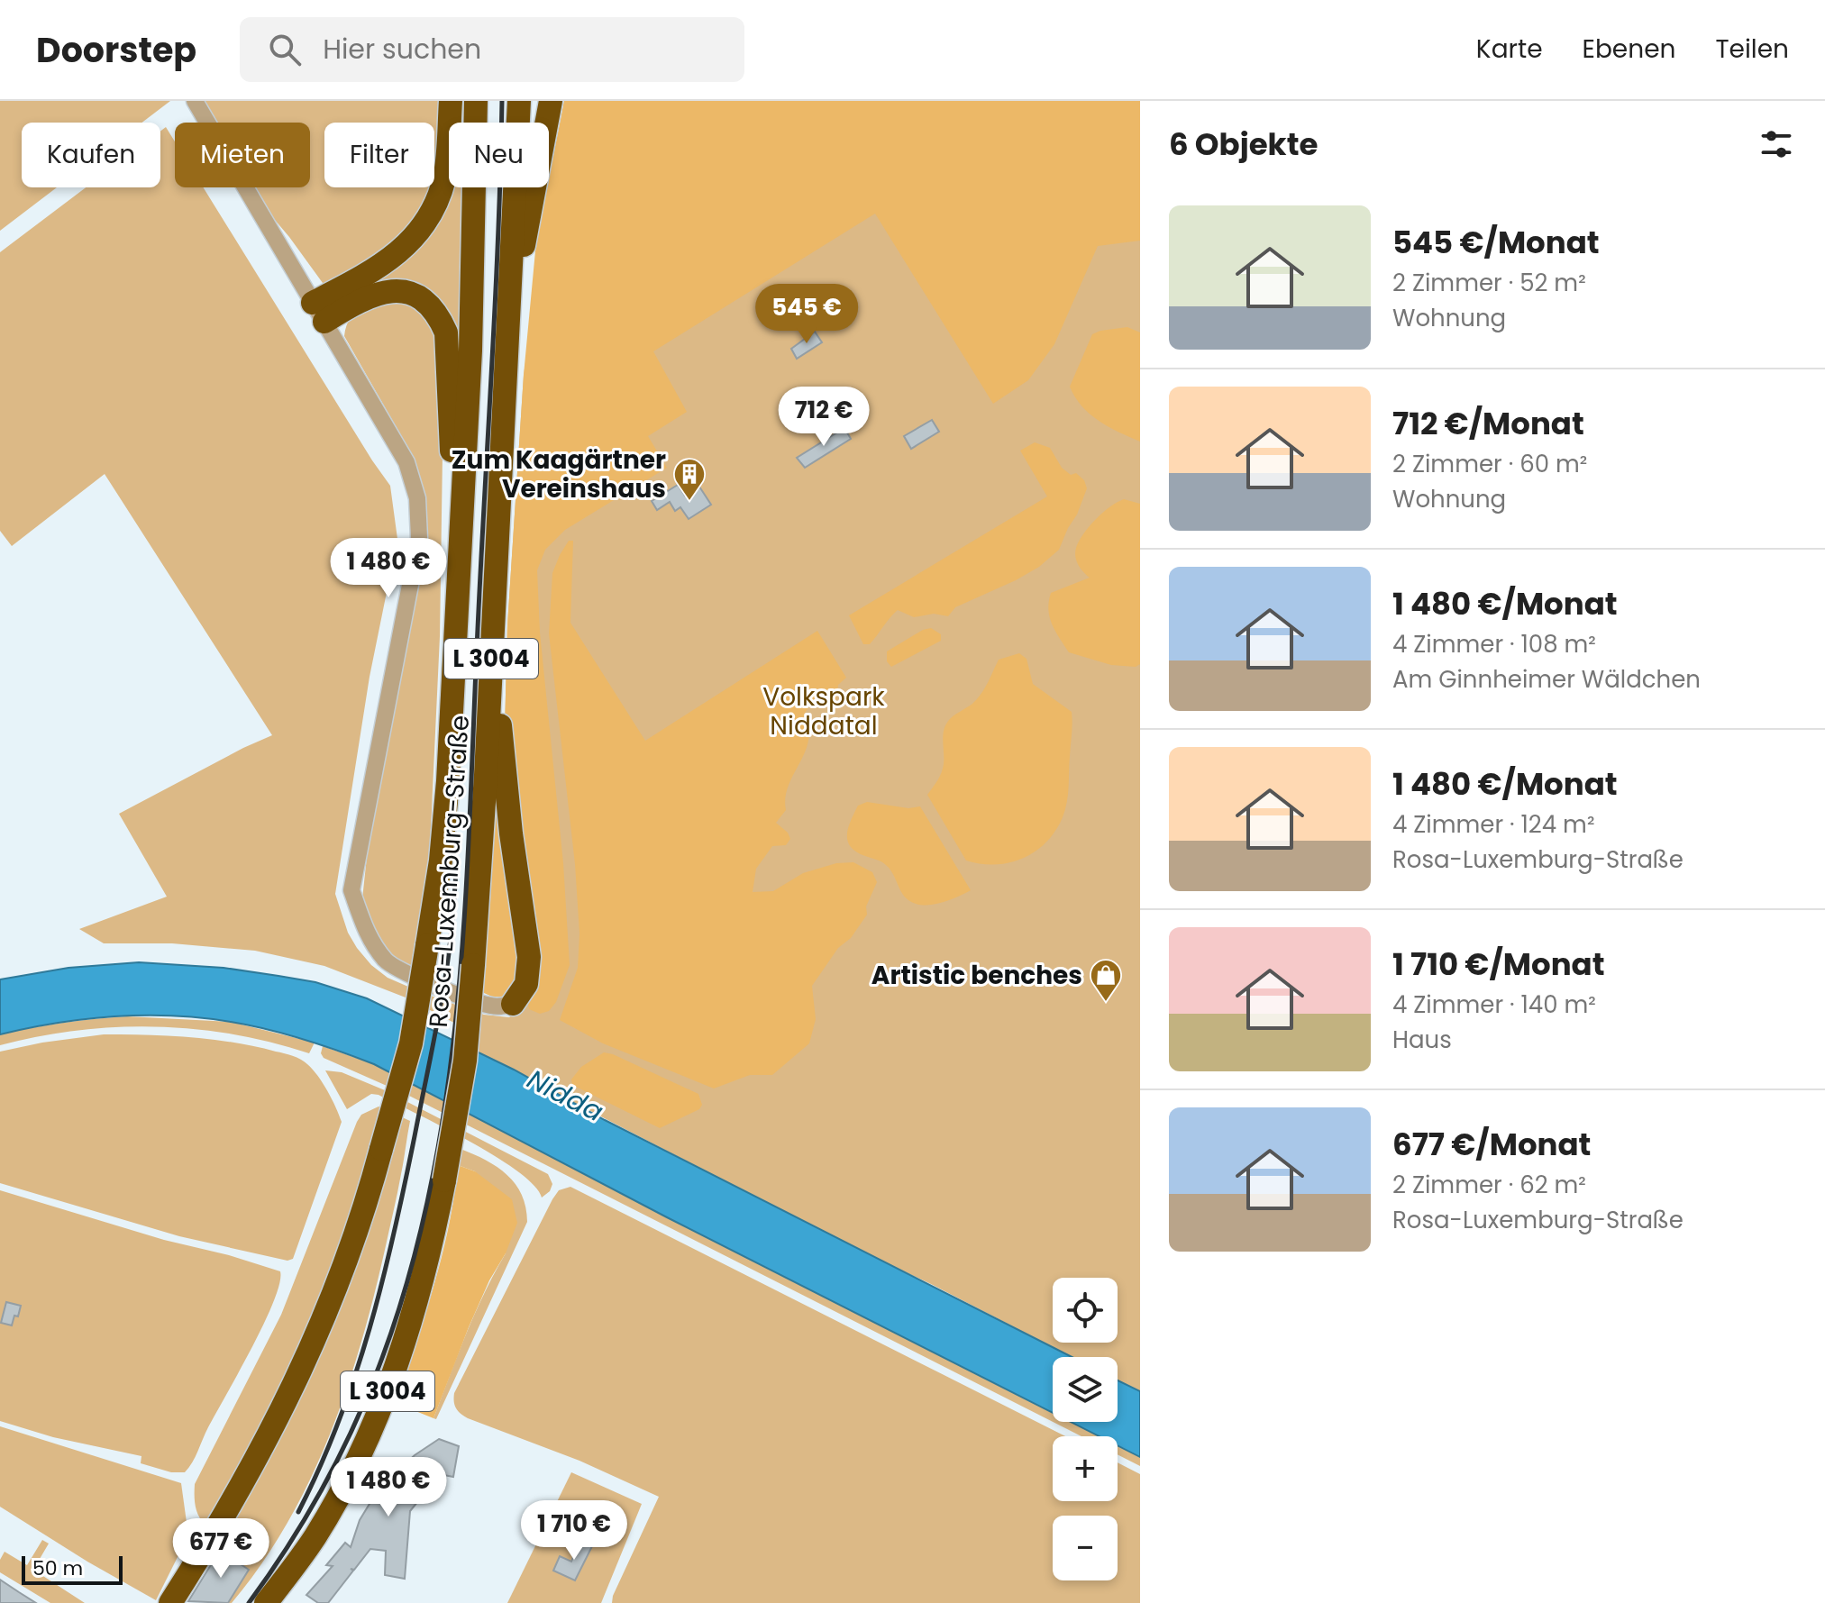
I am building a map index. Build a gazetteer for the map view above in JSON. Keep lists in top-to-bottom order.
{
  "streets": {
    "highway": ["L 3004", "Rosa-Luxemburg-Straße"]
  },
  "water": ["Nidda"],
  "parks": ["Volkspark Niddatal"],
  "places": {
    "building": ["Zum Kaagärtner Vereinshaus"],
    "shop": ["Artistic benches"]
  },
  "scale_bar": "50 m",
  "page": {
    "header": "Doorstep",
    "search": "Hier suchen",
    "nav": ["Karte", "Ebenen", "Teilen"],
    "heading": "6 Objekte",
    "chip": [
      "Kaufen",
      "Mieten",
      "Filter",
      "Neu"
    ],
    "list": [
      {
        "name": "545 €/Monat",
        "note": "2 Zimmer · 52 m² · Wohnung"
      },
      {
        "name": "712 €/Monat",
        "note": "2 Zimmer · 60 m² · Wohnung"
      },
      {
        "name": "1 480 €/Monat",
        "note": "4 Zimmer · 108 m² · Am Ginnheimer Wäldchen"
      },
      {
        "name": "1 480 €/Monat",
        "note": "4 Zimmer · 124 m² · Rosa-Luxemburg-Straße"
      },
      {
        "name": "1 710 €/Monat",
        "note": "4 Zimmer · 140 m² · Haus"
      },
      {
        "name": "677 €/Monat",
        "note": "2 Zimmer · 62 m² · Rosa-Luxemburg-Straße"
      }
    ],
    "price": [
      "545 €",
      "712 €",
      "1 480 €",
      "1 480 €",
      "1 710 €",
      "677 €"
    ],
    "map_buttons": ["+", "−"],
    "scale": "50 m"
  }
}
